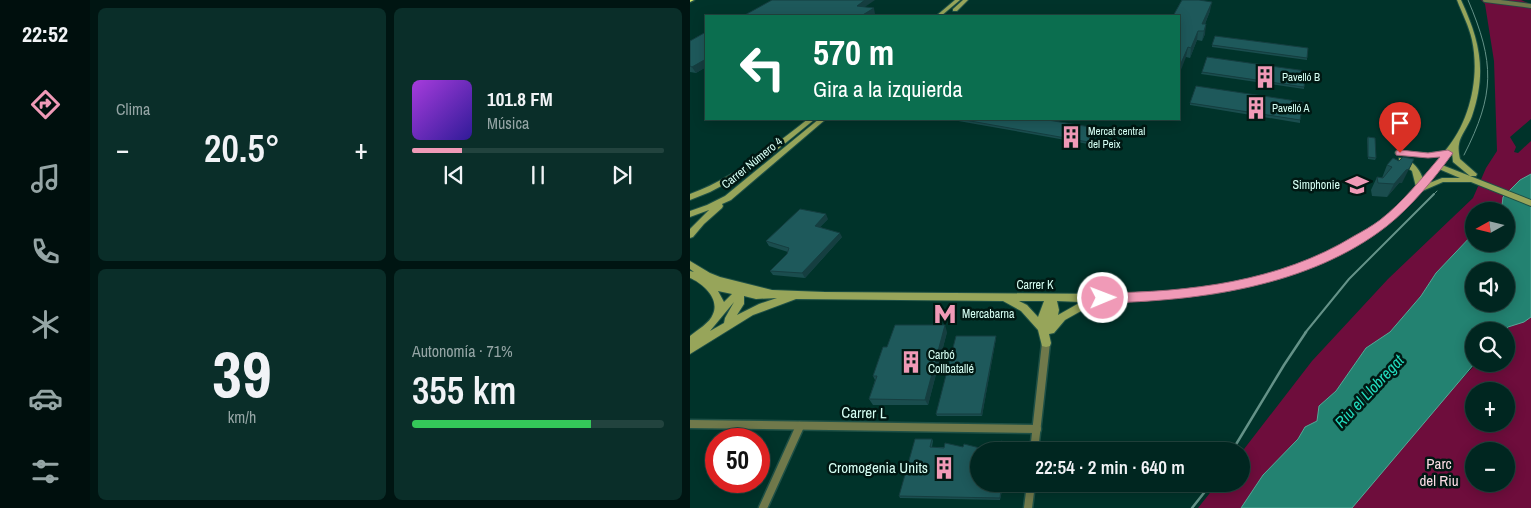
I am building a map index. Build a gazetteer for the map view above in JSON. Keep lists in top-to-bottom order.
{
  "streets": {
    "main road": ["Carrer Número 4", "Carrer K"],
    "street": ["Carrer L"]
  },
  "water": ["Riu el Llobregat"],
  "parks": ["Parc del Riu"],
  "places": {
    "building": [
      "Pavelló B",
      "Pavelló A",
      "Mercat central del Peix",
      "Carbó Collbatallé",
      "Cromogenia Units"
    ],
    "school or university": ["Simphonie"],
    "metro station": ["Mercabarna"]
  },
  "north": "left",
  "page": {
    "tabs": "22:52",
    "tile": [
      "Clima",
      ["39", "km/h"],
      ["Autonomía · 71%", "355 km"]
    ],
    "turn": ["570 m", "Gira a la izquierda"],
    "song": ["101.8 FM", "Música"],
    "heat": ["−", "20.5°", "+"],
    "map_buttons": ["+", "−"],
    "limit": "50",
    "trip": "22:54 · 2 min · 640 m"
  }
}
